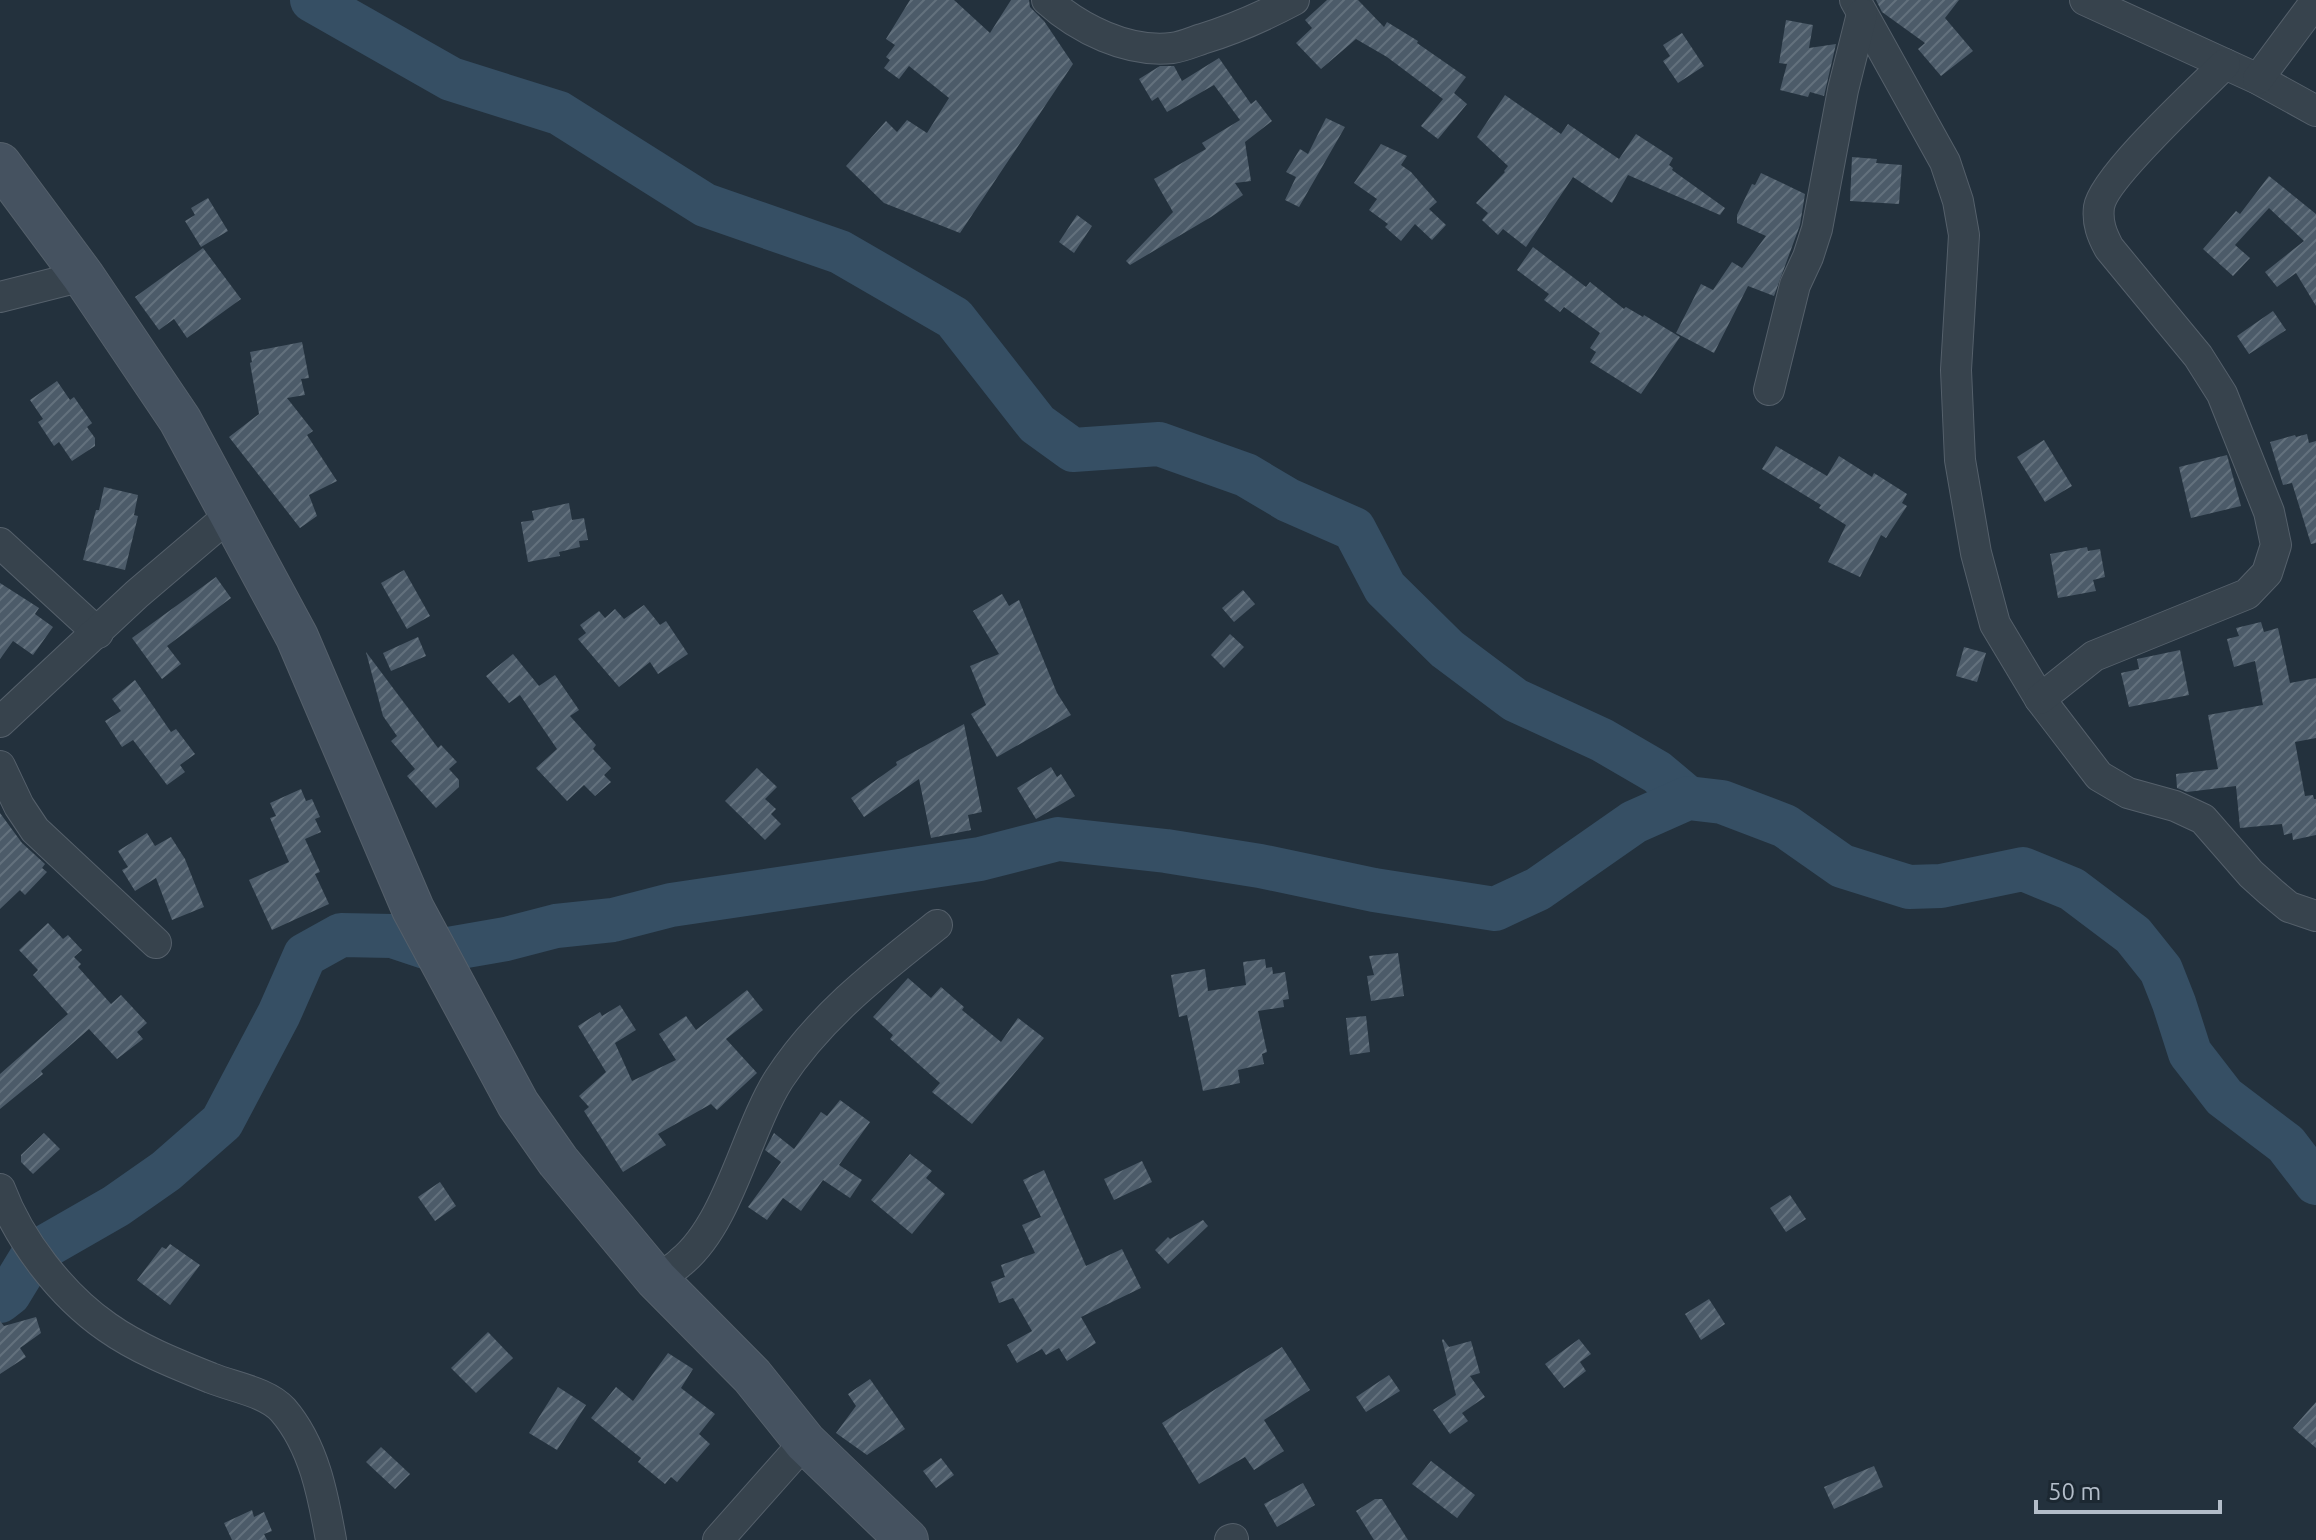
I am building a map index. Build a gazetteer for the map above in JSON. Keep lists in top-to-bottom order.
{
  "scale_bar": "50 m"
}
